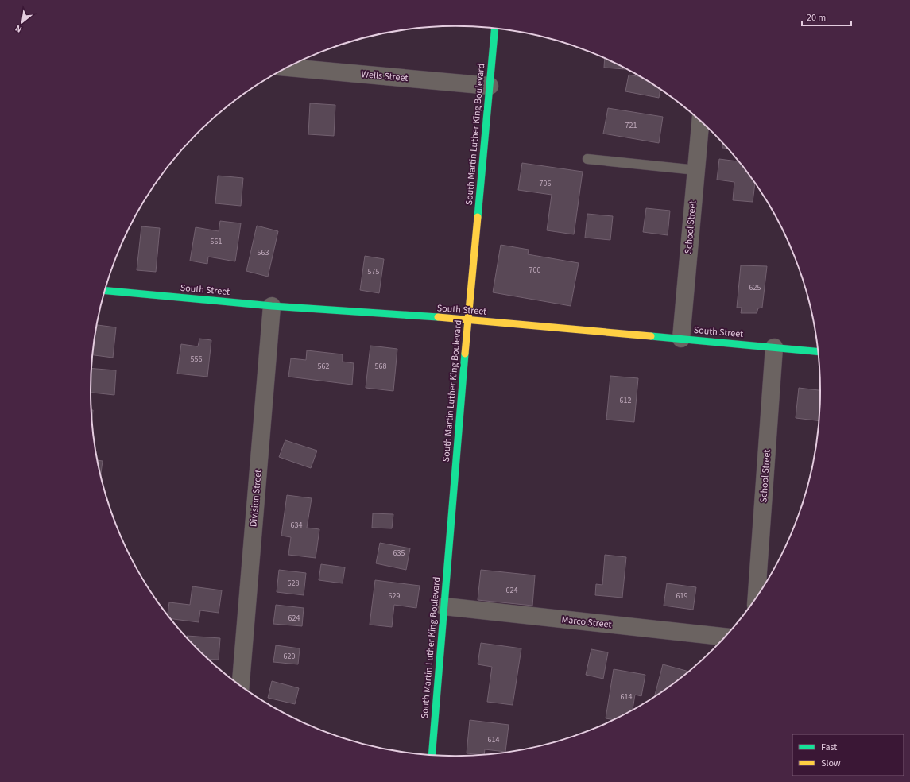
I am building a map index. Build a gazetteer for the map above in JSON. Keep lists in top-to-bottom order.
{
  "streets": {
    "street": [
      "Wells Street",
      "South Martin Luther King Boulevard",
      "School Street",
      "South Street",
      "Division Street",
      "Marco Street"
    ]
  },
  "crossings": [
    ["Wells Street", "South Martin Luther King Boulevard"],
    ["South Martin Luther King Boulevard", "South Street"],
    ["South Martin Luther King Boulevard", "Marco Street"],
    ["School Street", "South Street"],
    ["South Street", "Division Street"]
  ],
  "house_numbers": [
    "721",
    "706",
    "561",
    "563",
    "700",
    "575",
    "625",
    "556",
    "562",
    "568",
    "612",
    "634",
    "635",
    "628",
    "624",
    "629",
    "619",
    "624",
    "620",
    "614",
    "614"
  ],
  "legend": ["Fast", "Slow"],
  "scale_bar": "20 m",
  "north": "bottom left"
}
